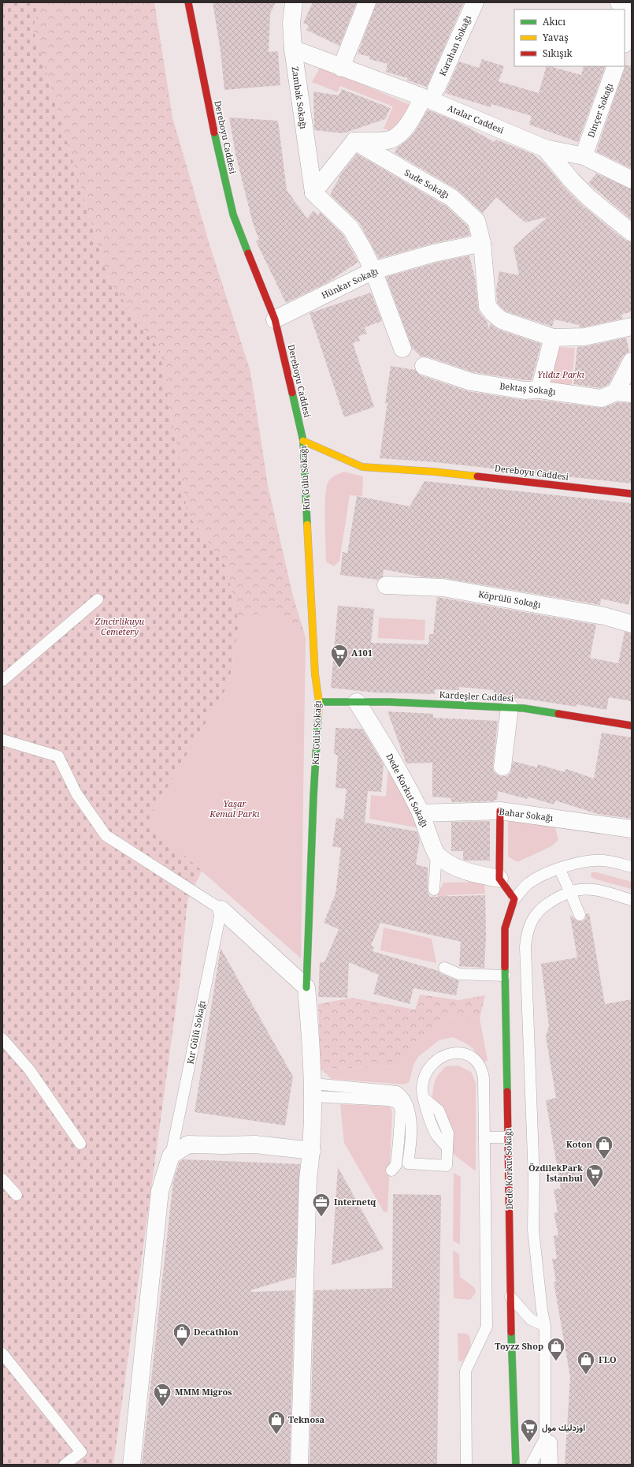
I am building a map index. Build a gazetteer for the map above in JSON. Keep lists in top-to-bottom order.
{
  "streets": {
    "street": [
      "Karahan Sokağı",
      "Zambak Sokağı",
      "Dinçer Sokağı",
      "Atalar Caddesi",
      "Dereboyu Caddesi",
      "Sude Sokağı",
      "Hünkar Sokağı",
      "Bektaş Sokağı",
      "Kır Gülü Sokağı",
      "Köprülü Sokağı",
      "Kardeşler Caddesi",
      "Dede Korkut Sokağı",
      "Bahar Sokağı"
    ]
  },
  "crossings": [
    ["Karahan Sokağı", "Atalar Caddesi"],
    ["Karahan Sokağı", "Sude Sokağı"],
    ["Zambak Sokağı", "Atalar Caddesi"],
    ["Dereboyu Caddesi", "Hünkar Sokağı"],
    ["Dereboyu Caddesi", "Kır Gülü Sokağı"],
    ["Sude Sokağı", "Hünkar Sokağı"],
    ["Kır Gülü Sokağı", "Kardeşler Caddesi"],
    ["Kardeşler Caddesi", "Dede Korkut Sokağı"],
    ["Dede Korkut Sokağı", "Bahar Sokağı"]
  ],
  "parks": ["Yıldız Parkı", "Zincirlikuyu Cemetery", "Yaşar Kemal Parkı"],
  "places": {
    "supermarket": [
      "A101",
      "ÖzdilekPark İstanbul",
      "MMM Migros",
      "اوزدليك مول"
    ],
    "shop": [
      "Koton",
      "Decathlon",
      "Toyzz Shop",
      "FLO",
      "Teknosa"
    ],
    "office": ["Internetq"]
  },
  "legend": ["Akıcı", "Yavaş", "Sıkışık"]
}
